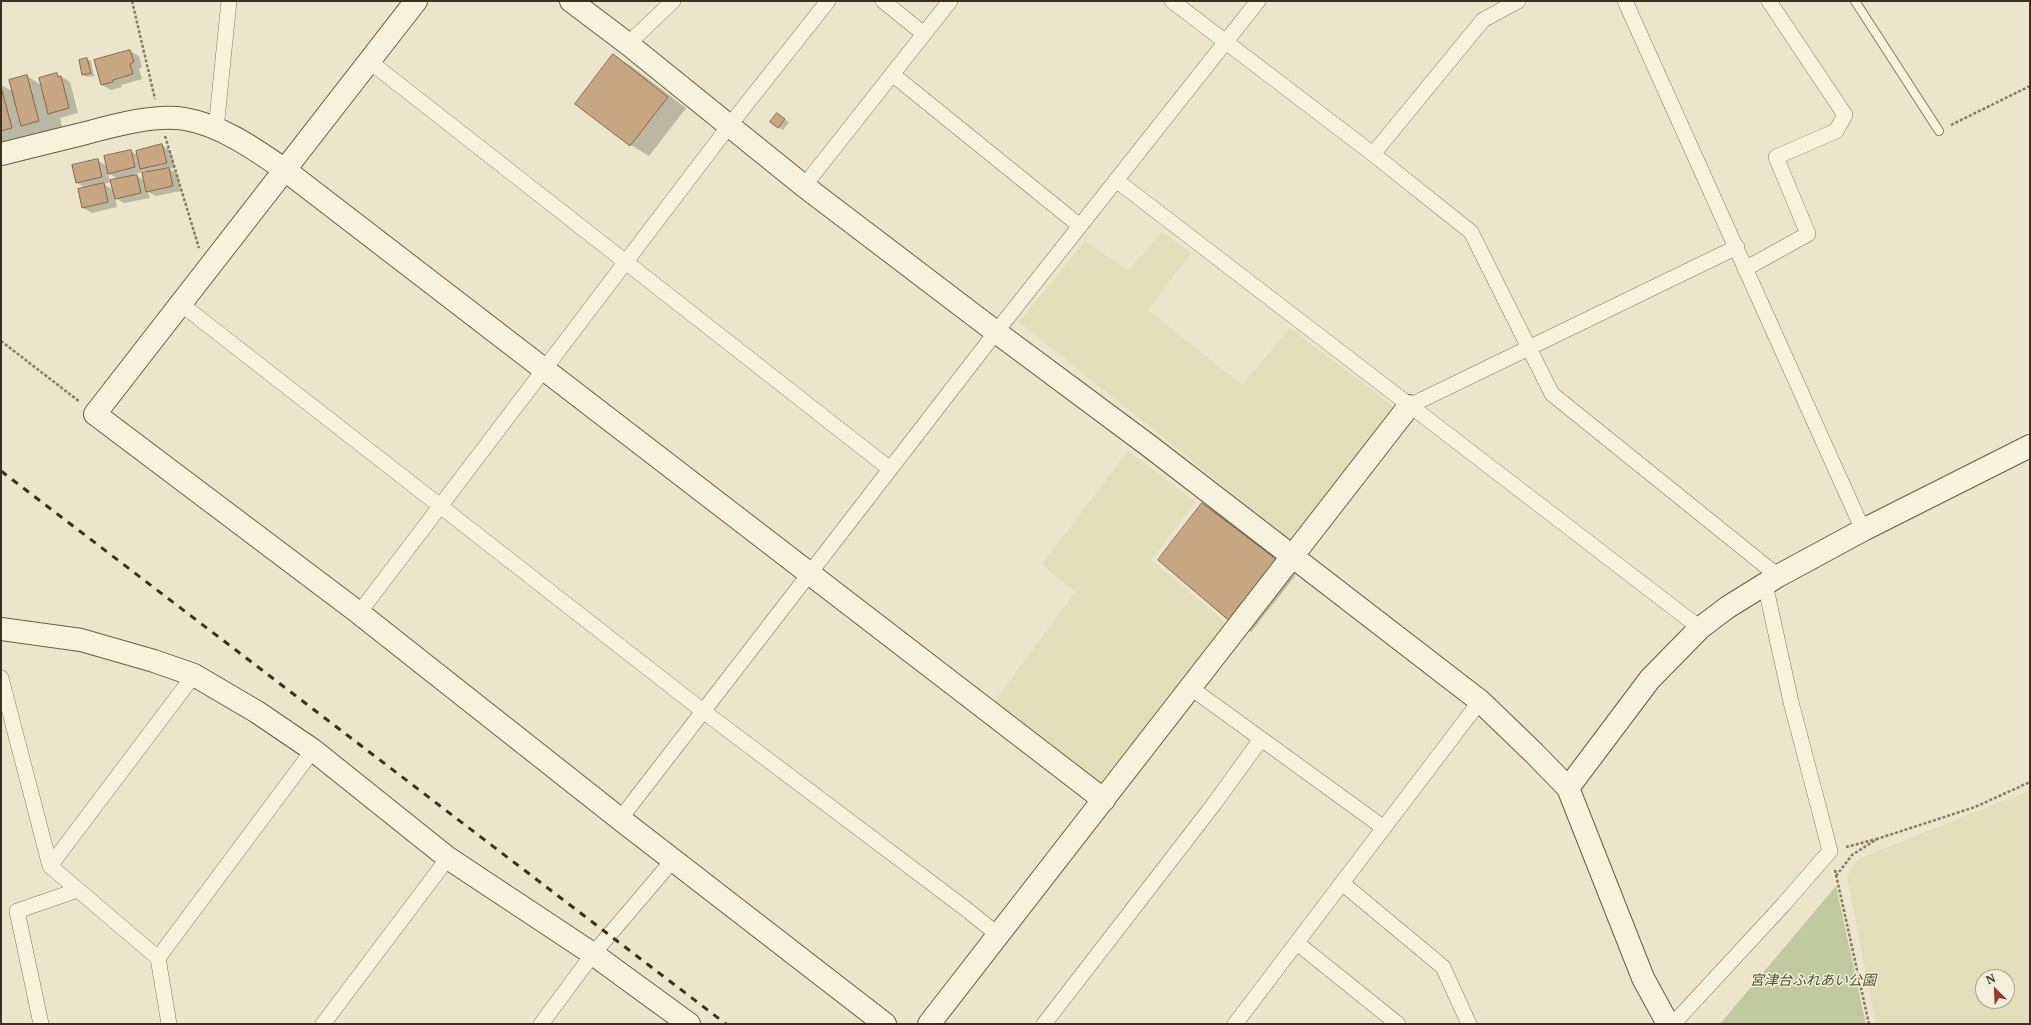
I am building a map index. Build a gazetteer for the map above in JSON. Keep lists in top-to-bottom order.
{
  "parks": ["宮津台ふれあい公園"],
  "north": "top left"
}
